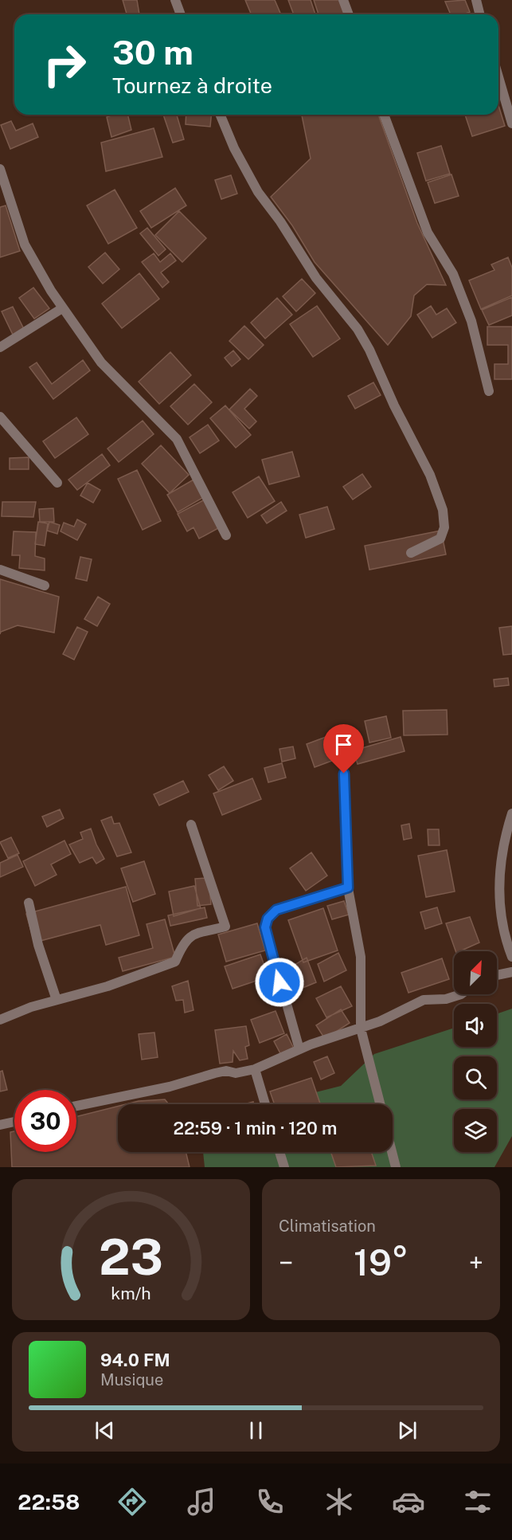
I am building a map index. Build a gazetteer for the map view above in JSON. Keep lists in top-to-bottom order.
{
  "north": "top right",
  "page": {
    "turn": ["30 m", "Tournez à droite"],
    "limit": "30",
    "trip": "22:59 · 1 min · 120 m",
    "tile": "Climatisation",
    "heat": ["−", "19°", "+"],
    "song": ["94.0 FM", "Musique"],
    "tabs": "22:58",
    "gauge": ["23", "km/h"]
  }
}
